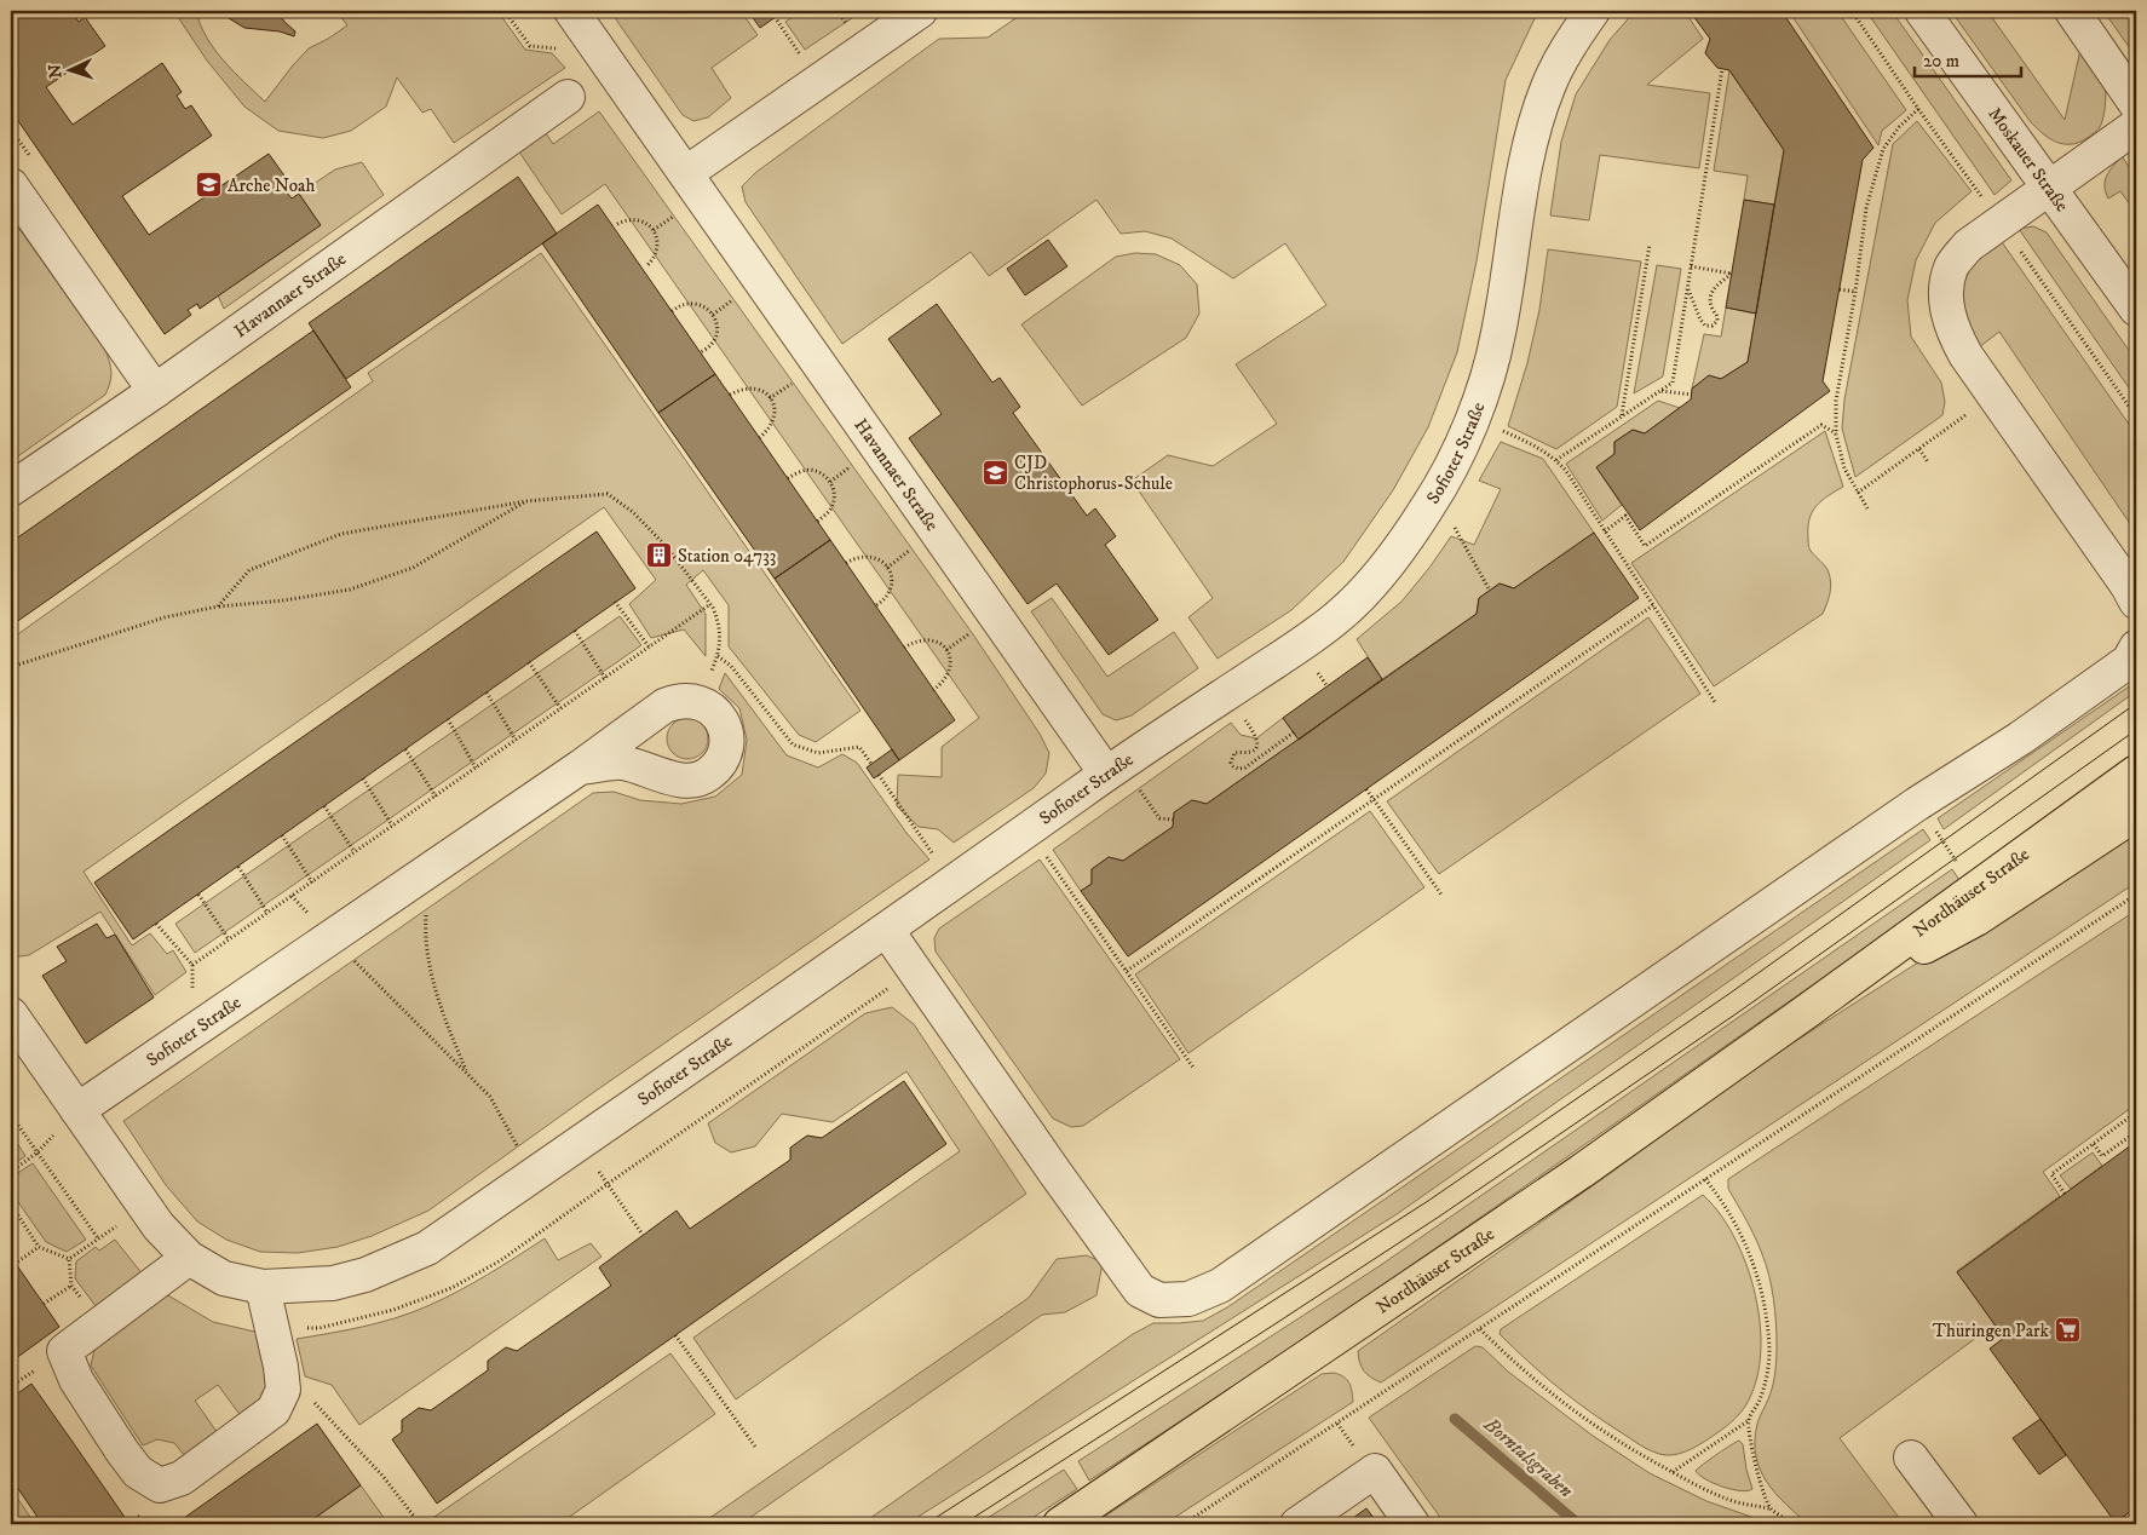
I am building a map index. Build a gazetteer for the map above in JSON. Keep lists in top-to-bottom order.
{
  "streets": {
    "main road": ["Nordhäuser Straße"],
    "street": ["Moskauer Straße", "Havannaer Straße", "Sofioter Straße"]
  },
  "crossings": [
    ["Havannaer Straße", "Sofioter Straße"]
  ],
  "water": ["Borntalsgraben"],
  "places": {
    "school or university": ["Arche Noah", "CJD Christophorus-Schule"],
    "building": ["Station 04733"],
    "supermarket": ["Thüringen Park"]
  },
  "scale_bar": "20 m",
  "north": "left"
}
